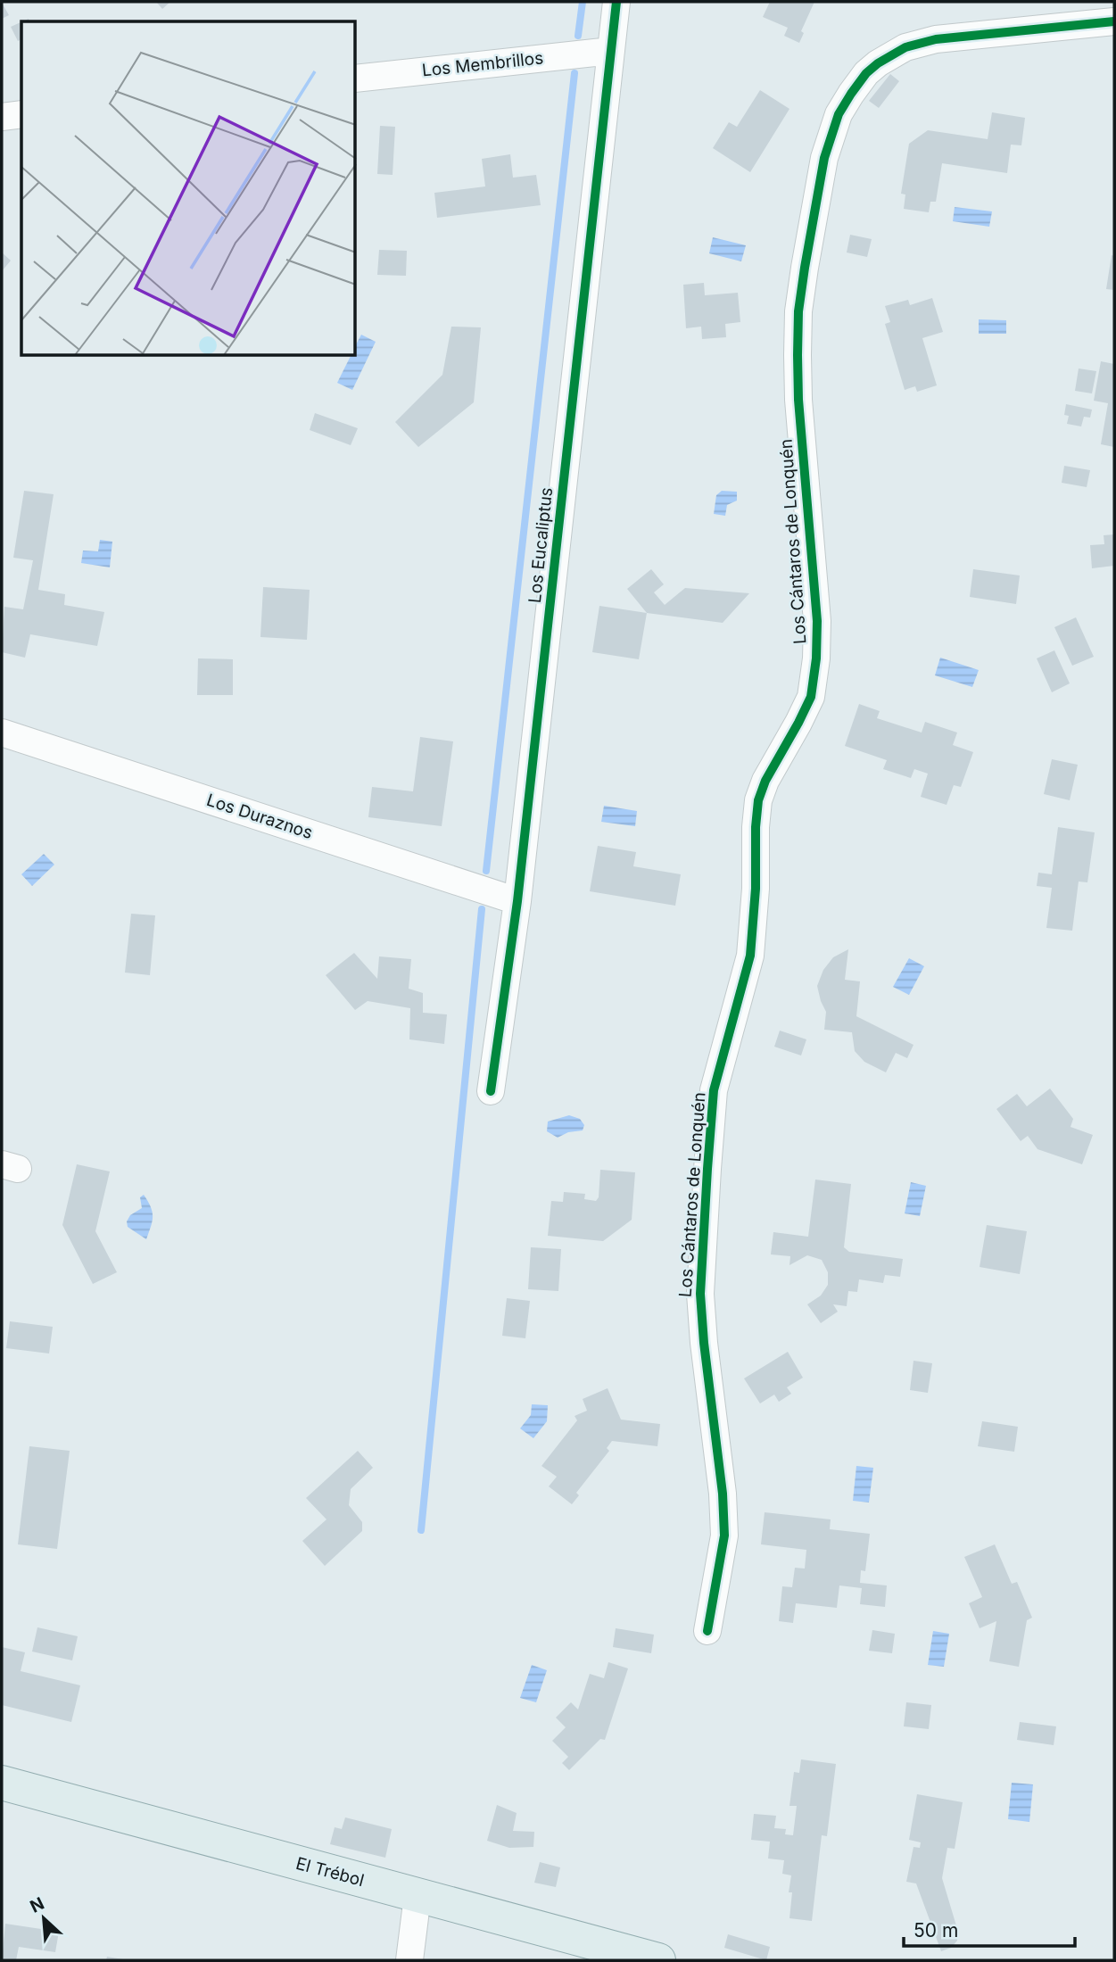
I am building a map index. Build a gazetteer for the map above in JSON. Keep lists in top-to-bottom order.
{
  "streets": {
    "main road": ["El Trébol"],
    "street": [
      "Los Membrillos",
      "Los Cántaros de Lonquén",
      "Los Eucaliptus",
      "Los Duraznos"
    ]
  },
  "crossings": [
    ["Los Membrillos", "Los Eucaliptus"],
    ["Los Eucaliptus", "Los Duraznos"]
  ],
  "scale_bar": "50 m",
  "north": "top left"
}
